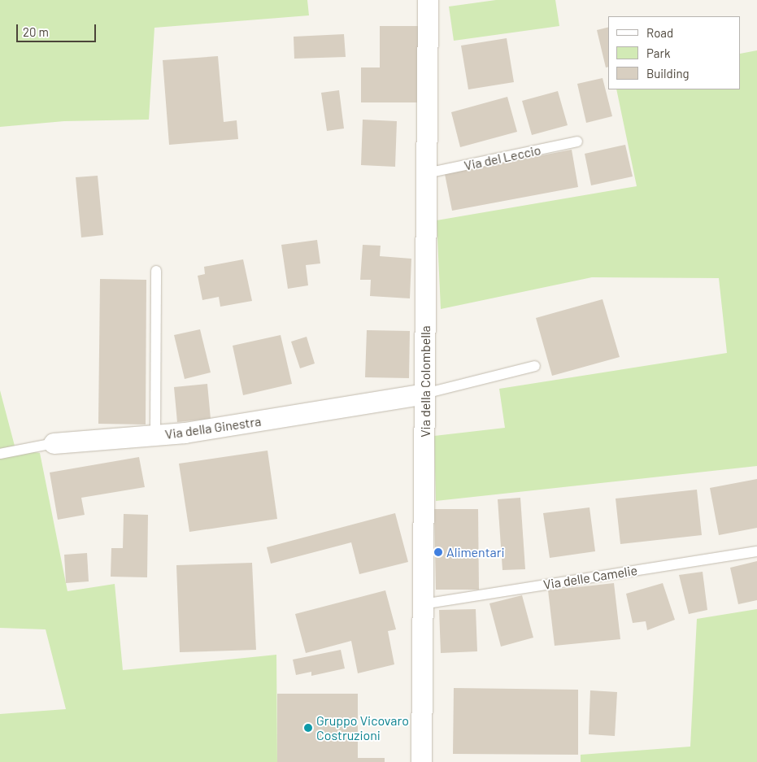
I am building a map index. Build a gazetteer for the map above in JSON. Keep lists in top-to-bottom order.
{
  "streets": {
    "street": ["Via della Colombella", "Via della Ginestra"],
    "lane": ["Via del Leccio", "Via delle Camelie"]
  },
  "crossings": [
    ["Via del Leccio", "Via della Colombella"],
    ["Via della Colombella", "Via della Ginestra"],
    ["Via della Colombella", "Via delle Camelie"]
  ],
  "places": ["Alimentari", "Gruppo Vicovaro Costruzioni"],
  "legend": ["Road", "Park", "Building"],
  "scale_bar": "20 m"
}
